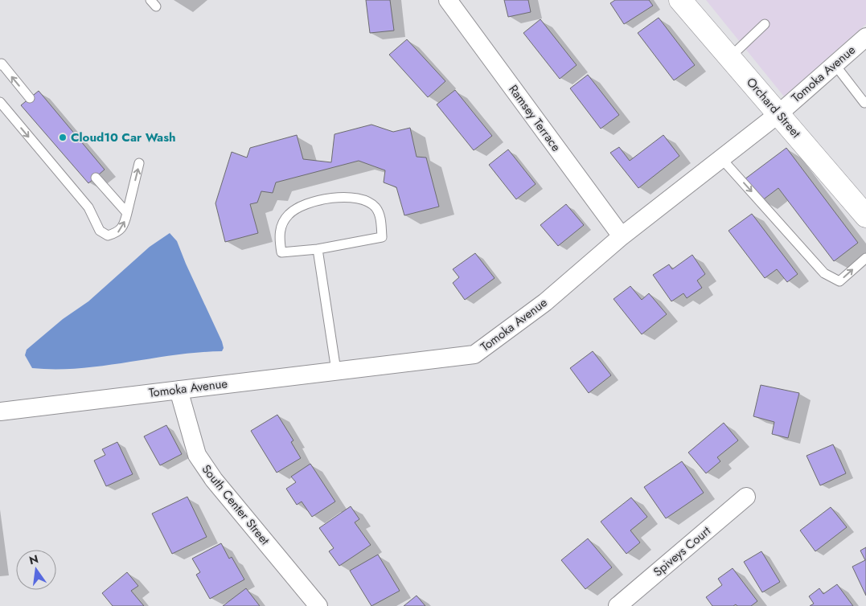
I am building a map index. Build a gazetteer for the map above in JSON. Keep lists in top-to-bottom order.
{
  "streets": {
    "street": [
      "Tomoka Avenue",
      "Orchard Street",
      "Ramsey Terrace",
      "South Center Street",
      "Spiveys Court"
    ]
  },
  "crossings": [
    ["Tomoka Avenue", "Orchard Street"],
    ["Tomoka Avenue", "Ramsey Terrace"],
    ["Tomoka Avenue", "South Center Street"]
  ],
  "places": ["Cloud10 Car Wash"],
  "north": "top"
}
